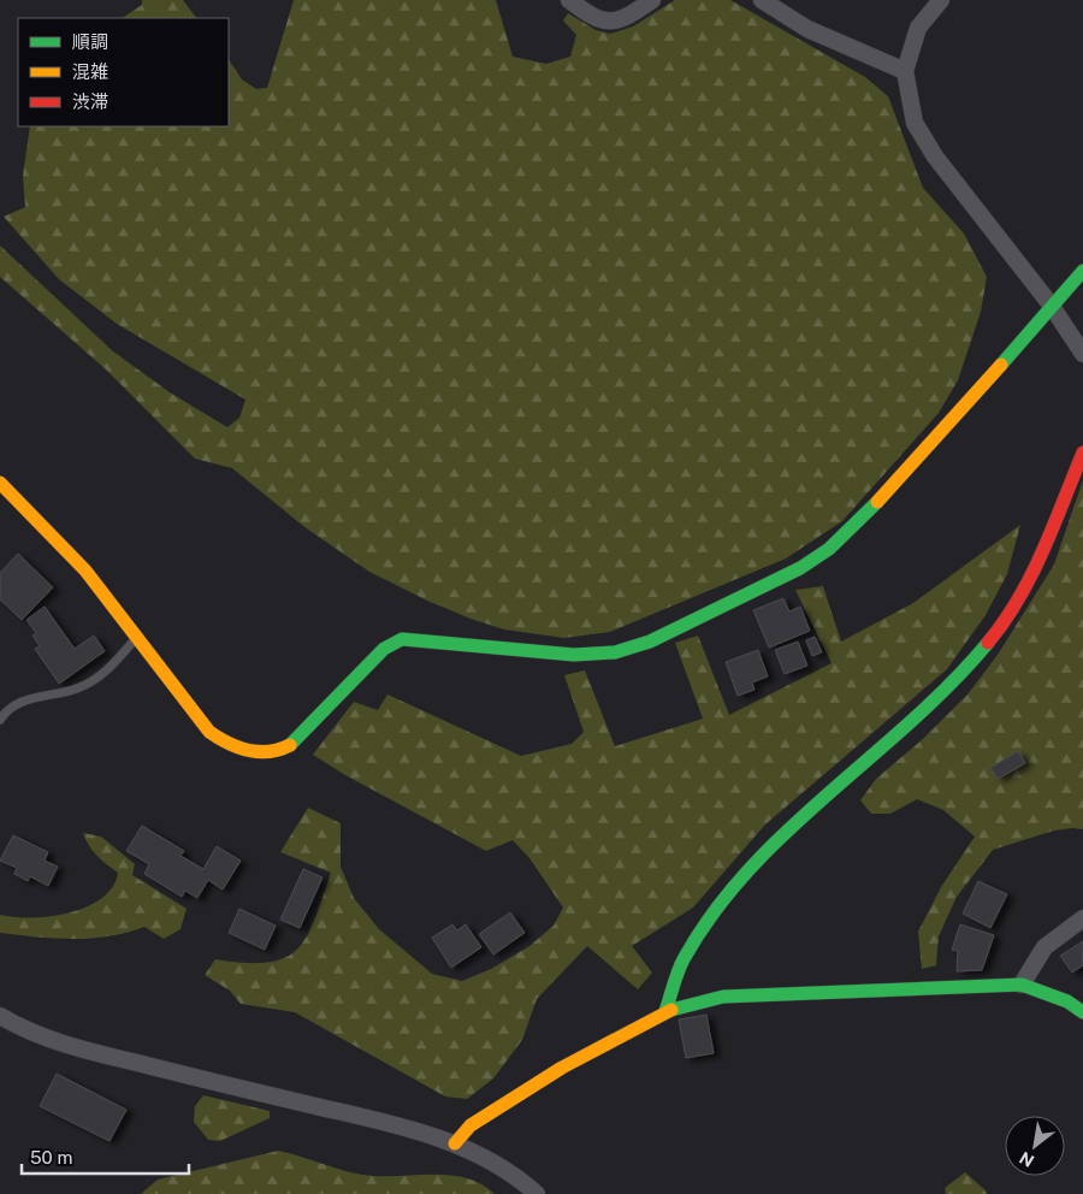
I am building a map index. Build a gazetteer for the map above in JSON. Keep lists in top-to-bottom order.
{
  "legend": ["順調", "混雑", "渋滞"],
  "scale_bar": "50 m",
  "north": "bottom left"
}
